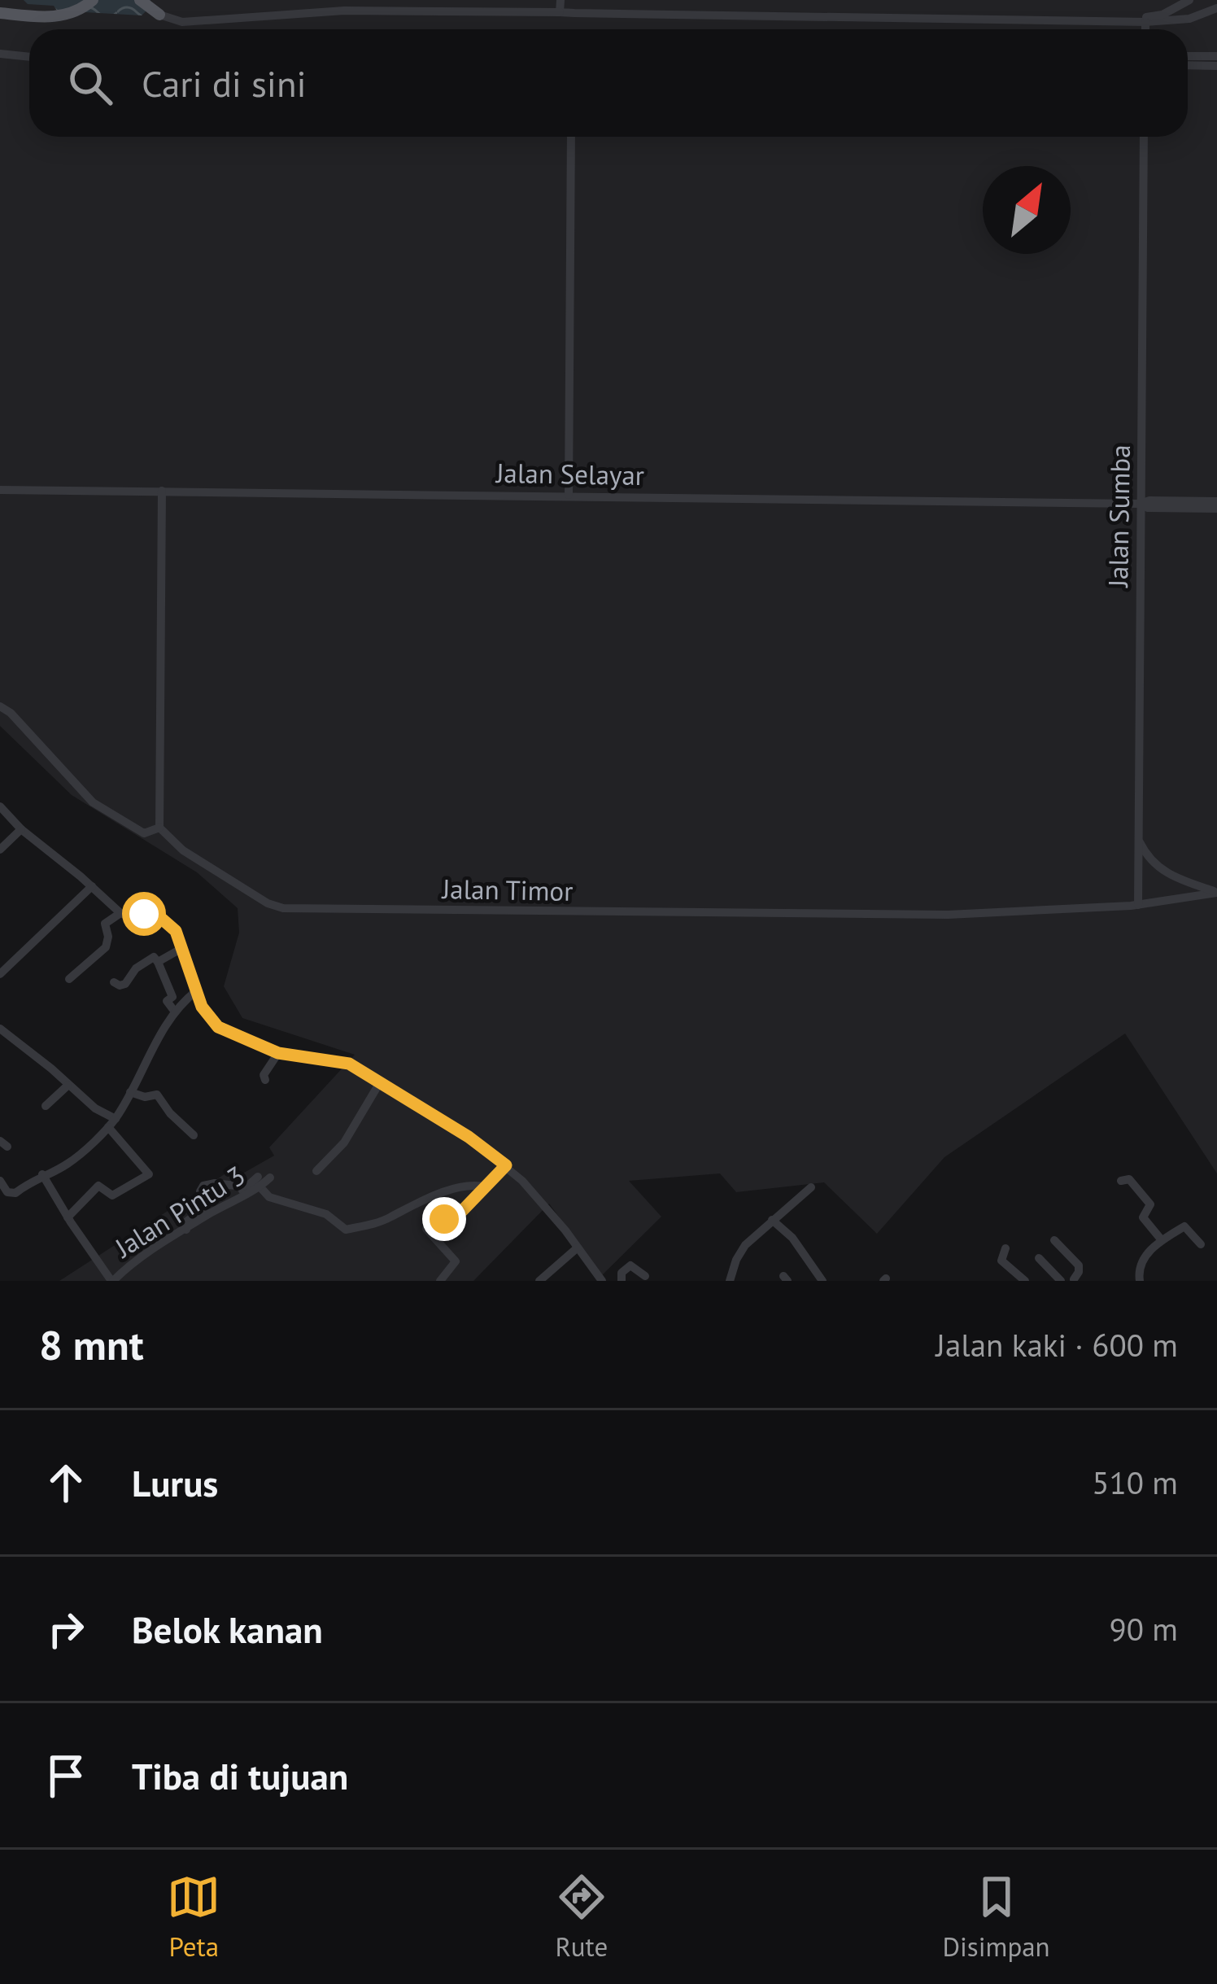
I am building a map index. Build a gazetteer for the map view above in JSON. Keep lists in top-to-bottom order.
{
  "streets": {
    "street": [
      "Jalan Selayar",
      "Jalan Sumba",
      "Jalan Timor",
      "Jalan Pintu 3"
    ]
  },
  "crossings": [
    ["Jalan Selayar", "Jalan Sumba"],
    ["Jalan Sumba", "Jalan Timor"]
  ],
  "north": "top right",
  "page": {
    "search": "Cari di sini",
    "heading": ["8 mnt", "Jalan kaki · 600 m"],
    "list": [
      ["Lurus", "510 m"],
      ["Belok kanan", "90 m"],
      "Tiba di tujuan"
    ],
    "nav": ["Peta", "Rute", "Disimpan"]
  }
}
